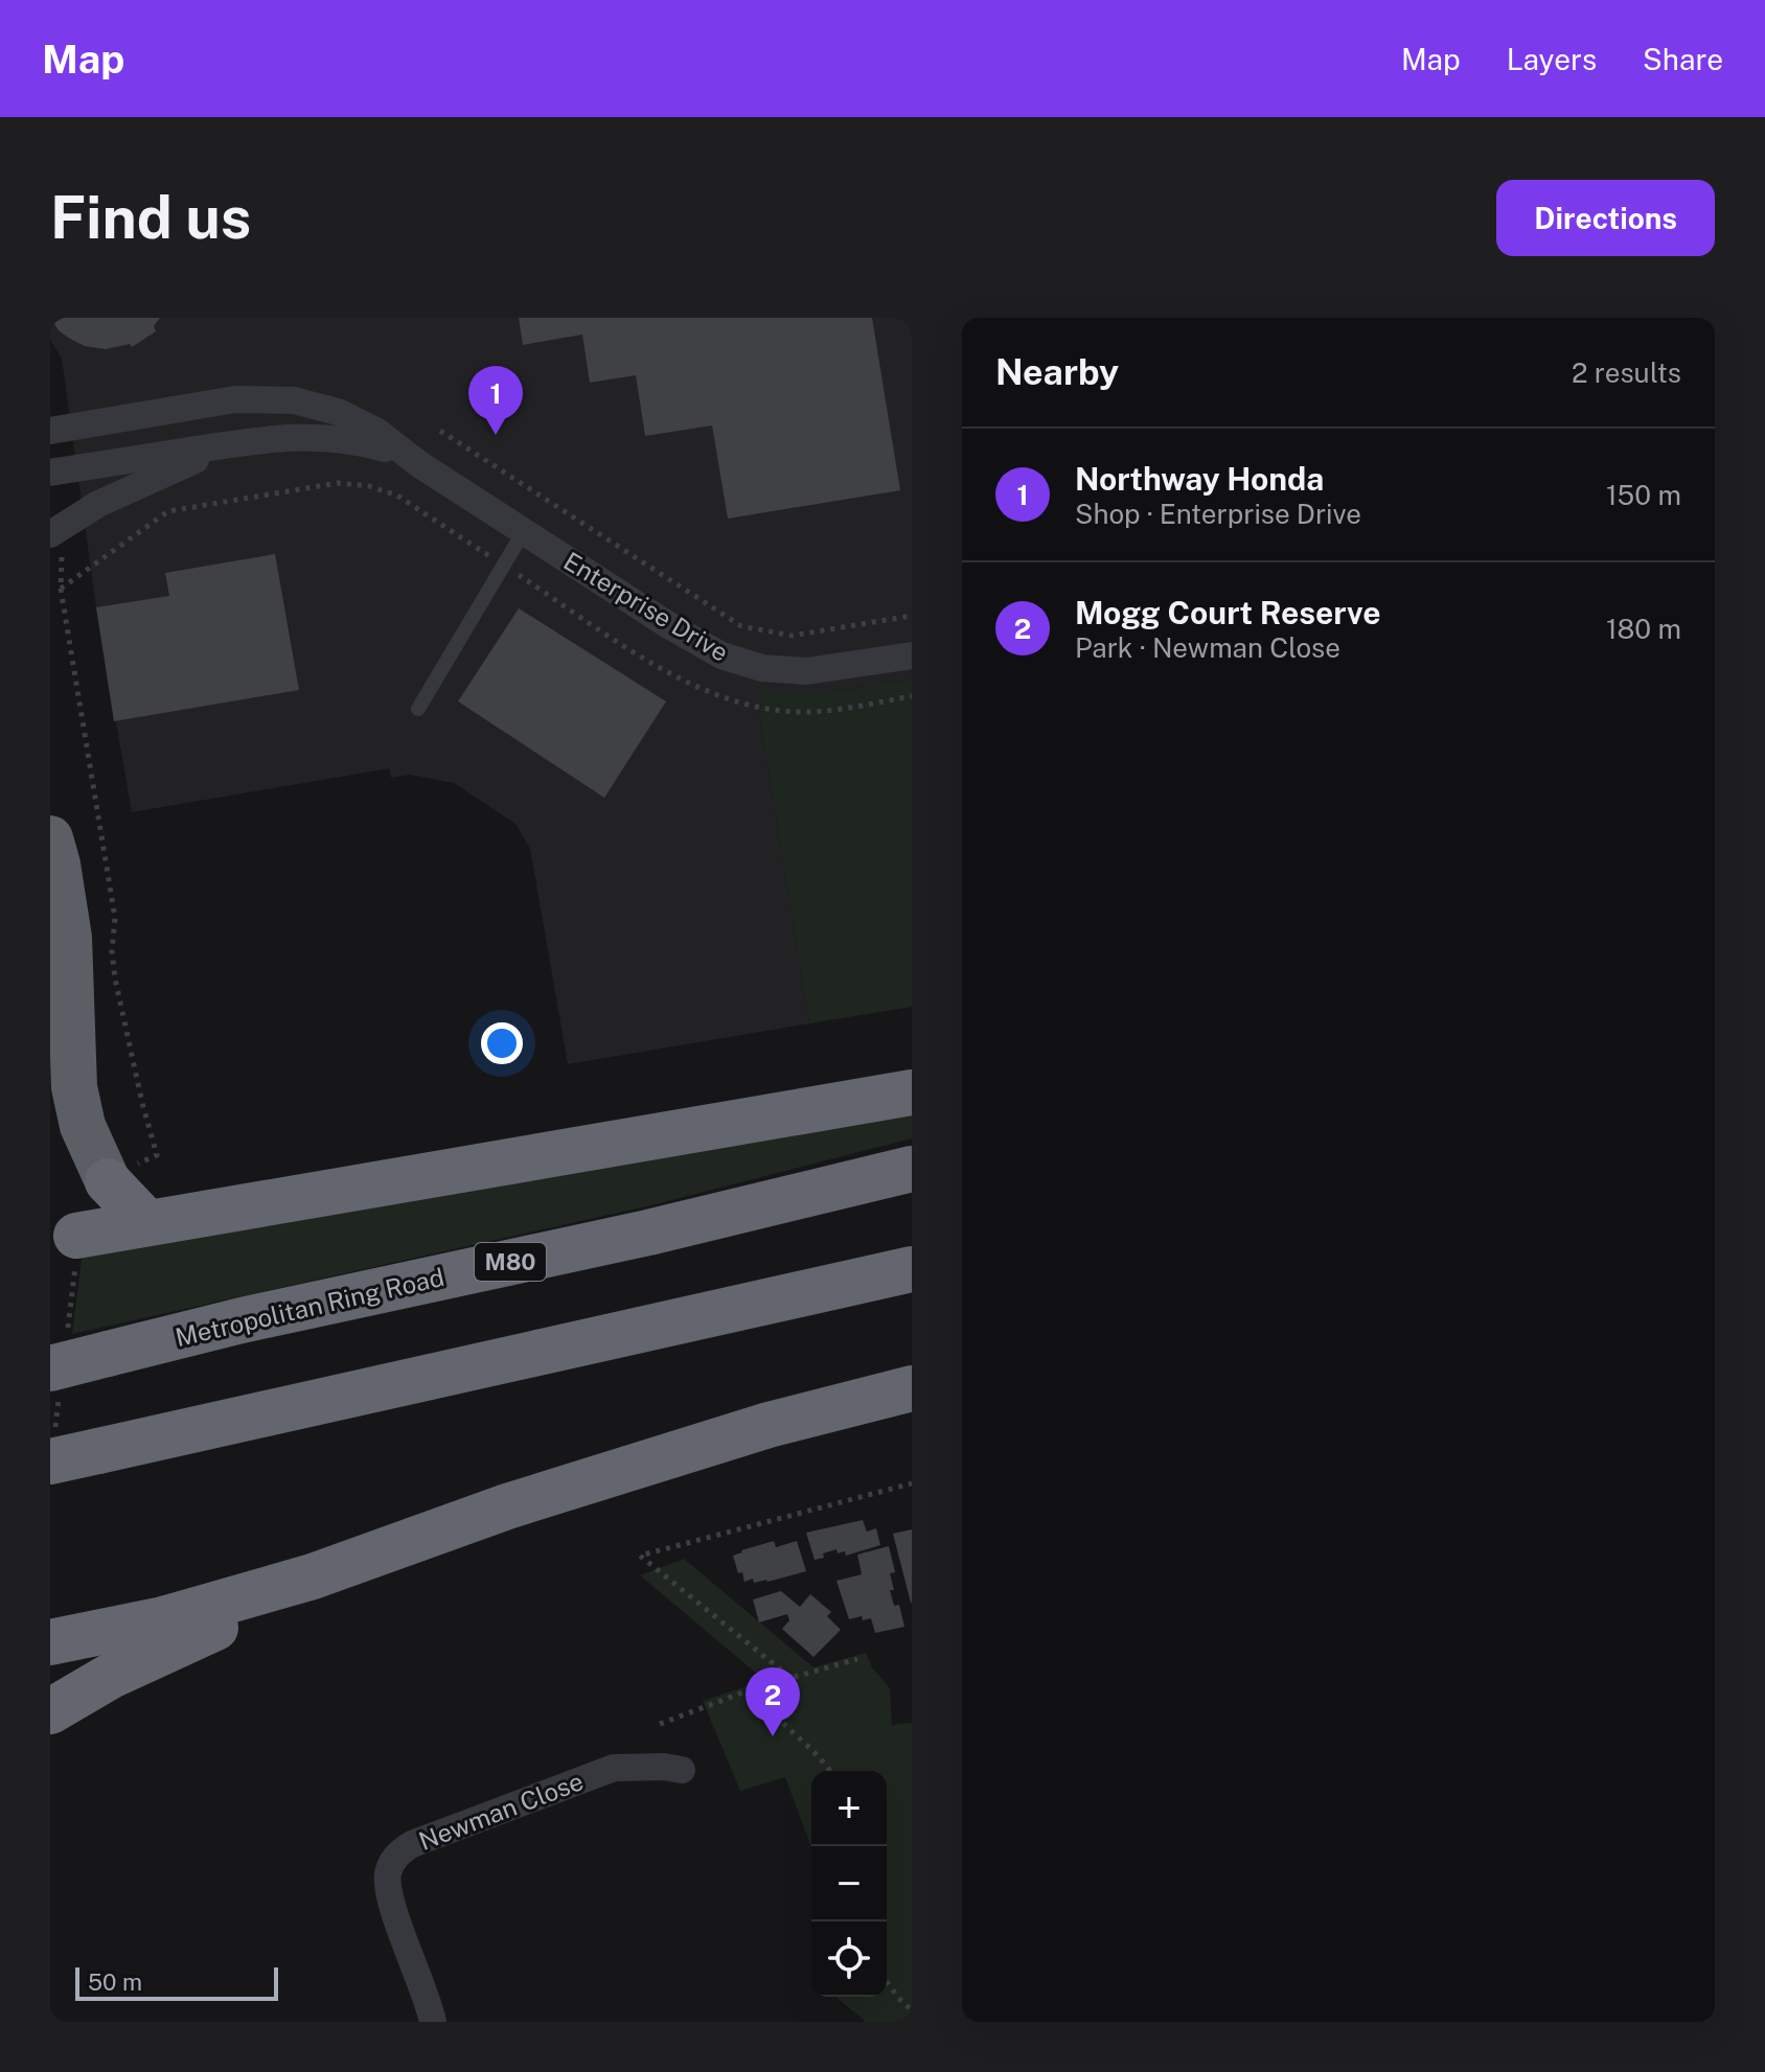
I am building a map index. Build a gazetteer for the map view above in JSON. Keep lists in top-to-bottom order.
{
  "streets": {
    "highway": ["M80", "Metropolitan Ring Road"],
    "street": ["Enterprise Drive", "Newman Close"]
  },
  "scale_bar": "50 m",
  "page": {
    "header": "Map",
    "nav": ["Map", "Layers", "Share"],
    "buttons": "Directions",
    "title": "Find us",
    "heading": ["Nearby", "2 results"],
    "pins": ["1", "2"],
    "list": [
      {
        "mark": "1",
        "name": "Northway Honda",
        "note": "Shop · Enterprise Drive",
        "value": "150 m"
      },
      {
        "mark": "2",
        "name": "Mogg Court Reserve",
        "note": "Park · Newman Close",
        "value": "180 m"
      }
    ],
    "map_buttons": ["+", "−"],
    "scale": "50 m"
  }
}
